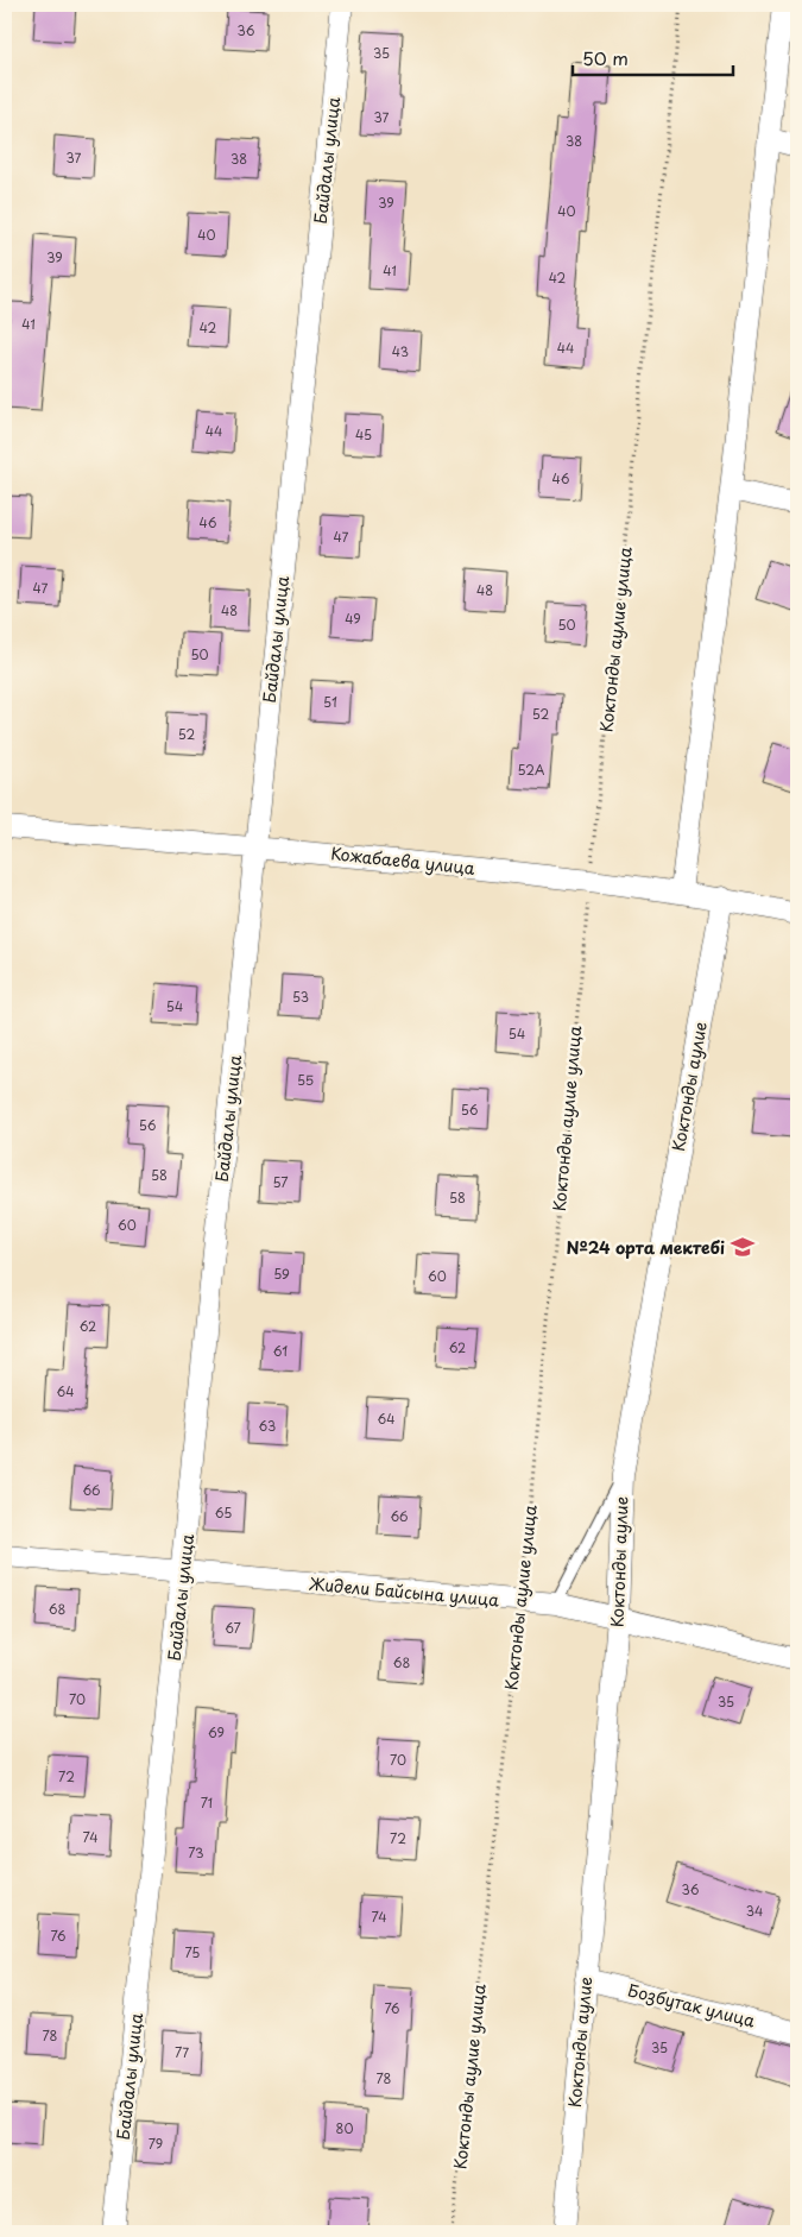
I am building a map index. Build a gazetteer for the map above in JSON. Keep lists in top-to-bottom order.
{
  "streets": {
    "street": [
      "Байдалы улица",
      "Кожабаева улица",
      "Коктонды аулие",
      "Жидели Байсына улица",
      "Бозбутак улица"
    ],
    "path": ["Коктонды аулие улица"]
  },
  "crossings": [
    ["Байдалы улица", "Кожабаева улица"],
    ["Байдалы улица", "Жидели Байсына улица"],
    ["Коктонды аулие улица", "Кожабаева улица"],
    ["Коктонды аулие улица", "Жидели Байсына улица"],
    ["Кожабаева улица", "Коктонды аулие"],
    ["Коктонды аулие", "Жидели Байсына улица"],
    ["Коктонды аулие", "Бозбутак улица"]
  ],
  "places": {
    "school or university": ["№24 орта мектебі"]
  },
  "house_numbers": [
    "36",
    "35",
    "37",
    "38",
    "37",
    "38",
    "39",
    "40",
    "40",
    "39",
    "41",
    "42",
    "41",
    "42",
    "44",
    "43",
    "44",
    "45",
    "46",
    "46",
    "47",
    "47",
    "48",
    "48",
    "49",
    "50",
    "50",
    "51",
    "52",
    "52",
    "52A",
    "53",
    "54",
    "54",
    "55",
    "56",
    "56",
    "58",
    "57",
    "58",
    "60",
    "59",
    "60",
    "62",
    "62",
    "61",
    "64",
    "64",
    "63",
    "66",
    "65",
    "66",
    "68",
    "67",
    "68",
    "70",
    "35",
    "69",
    "70",
    "72",
    "71",
    "74",
    "72",
    "73",
    "36",
    "34",
    "74",
    "76",
    "75",
    "76",
    "78",
    "35",
    "77",
    "78",
    "80",
    "79"
  ],
  "scale_bar": "50 m"
}
